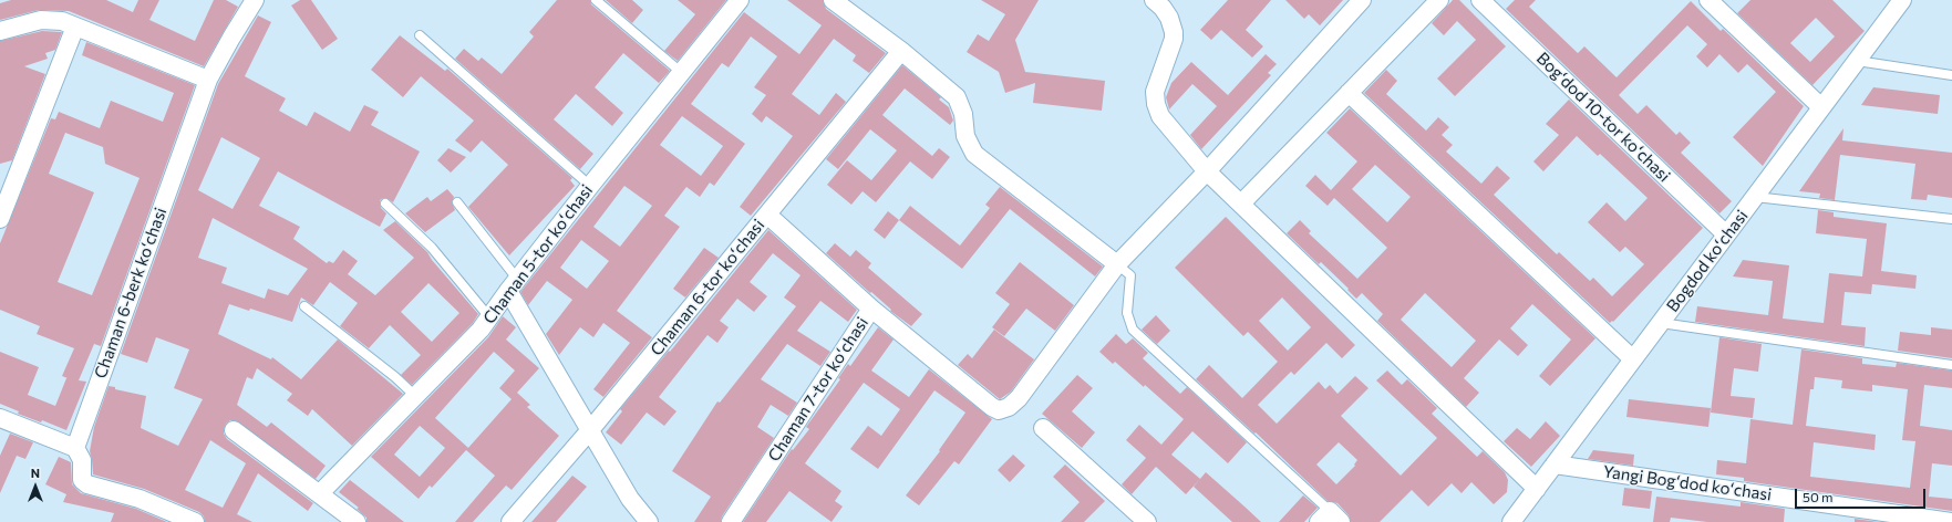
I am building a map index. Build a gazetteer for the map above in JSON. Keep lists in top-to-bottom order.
{
  "streets": {
    "street": [
      "Bogʻdod 10-tor koʻchasi",
      "Chaman 5-tor koʻchasi",
      "Bogdod koʻchasi",
      "Chaman 6-tor koʻchasi",
      "Chaman 6-berk koʻchasi",
      "Chaman 7-tor koʻchasi",
      "Yangi Bogʻdod koʻchasi"
    ]
  },
  "crossings": [
    ["Bogʻdod 10-tor koʻchasi", "Bogdod koʻchasi"],
    ["Bogdod koʻchasi", "Yangi Bogʻdod koʻchasi"]
  ],
  "scale_bar": "50 m",
  "north": "top"
}
